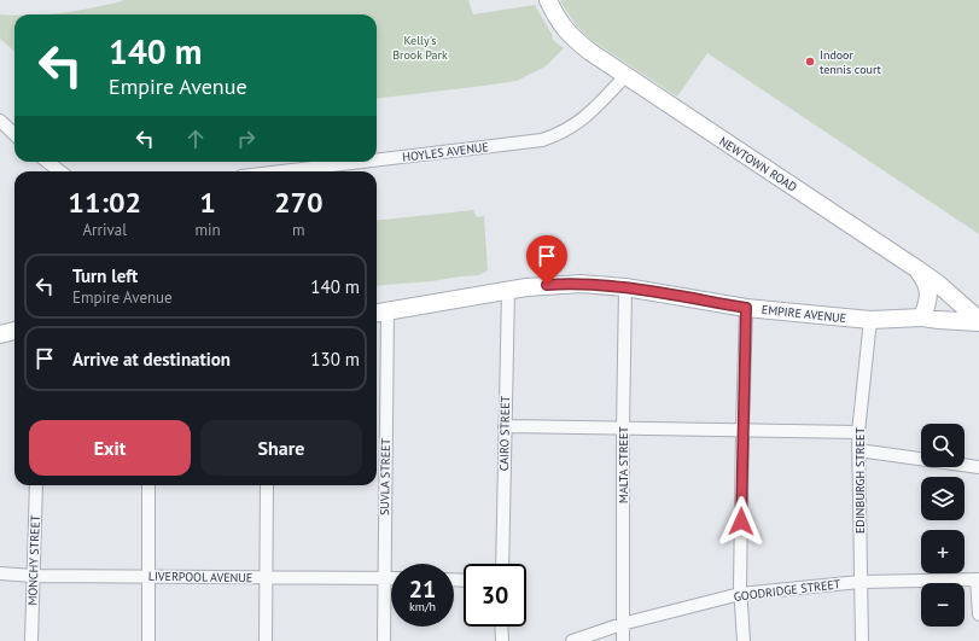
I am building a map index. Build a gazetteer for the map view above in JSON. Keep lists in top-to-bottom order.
{
  "streets": {
    "street": [
      "HOYLES AVENUE",
      "NEWTOWN ROAD",
      "EMPIRE AVENUE",
      "CAIRO STREET",
      "MALTA STREET",
      "SUVLA STREET",
      "EDINBURGH STREET",
      "MONCHY STREET",
      "LIVERPOOL AVENUE",
      "GOODRIDGE STREET"
    ]
  },
  "crossings": [
    ["HOYLES AVENUE", "NEWTOWN ROAD"],
    ["NEWTOWN ROAD", "EMPIRE AVENUE"],
    ["EMPIRE AVENUE", "CAIRO STREET"],
    ["EMPIRE AVENUE", "MALTA STREET"],
    ["EMPIRE AVENUE", "SUVLA STREET"],
    ["EMPIRE AVENUE", "EDINBURGH STREET"],
    ["MALTA STREET", "GOODRIDGE STREET"],
    ["SUVLA STREET", "LIVERPOOL AVENUE"],
    ["EDINBURGH STREET", "GOODRIDGE STREET"],
    ["MONCHY STREET", "LIVERPOOL AVENUE"]
  ],
  "parks": ["Kelly's Brook Park"],
  "places": ["Indoor tennis court"],
  "page": {
    "turn": ["140 m", "Empire Avenue"],
    "eta": [
      "11:02",
      "Arrival",
      "1",
      "min",
      "270",
      "m"
    ],
    "list": [
      {
        "name": "Turn left",
        "note": "Empire Avenue",
        "value": "140 m"
      },
      {
        "name": "Arrive at destination",
        "value": "130 m"
      }
    ],
    "buttons": ["Exit", "Share"],
    "map_buttons": ["+", "−"],
    "speed": "21 km/h",
    "limit": "30"
  }
}
